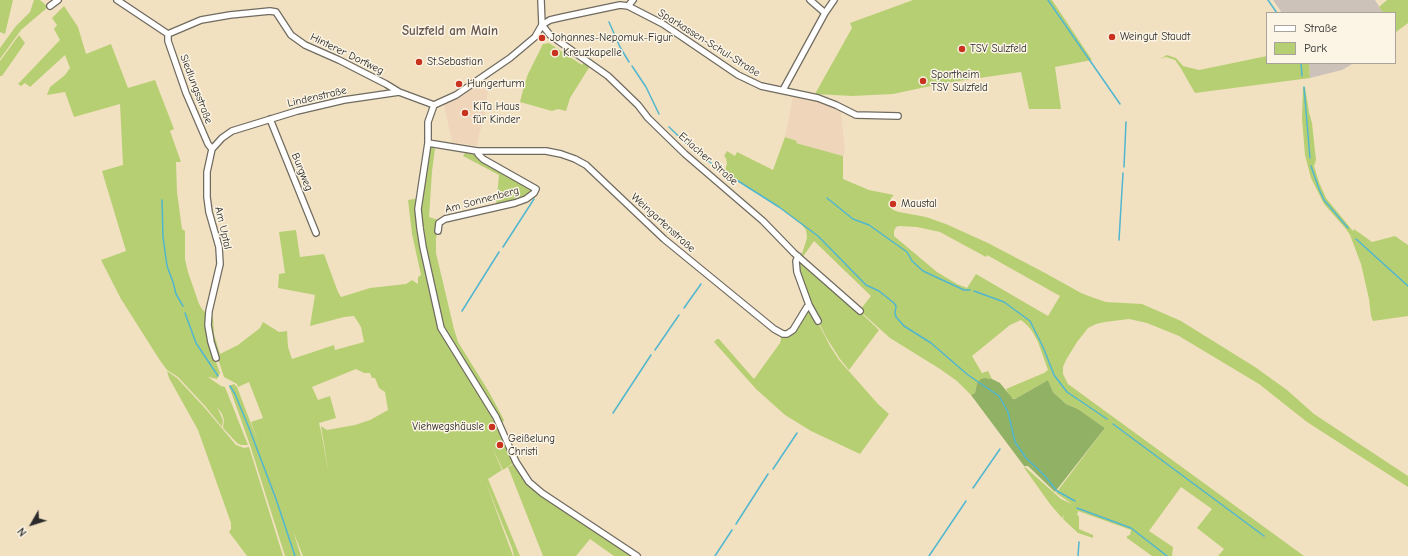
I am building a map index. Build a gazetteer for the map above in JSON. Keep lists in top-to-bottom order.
{
  "streets": {
    "street": [
      "Sparkassen-Schul-Straße",
      "Hinterer Dorfweg",
      "Siedlungsstraße",
      "Lindenstraße",
      "Erlacher Straße",
      "Burgweg",
      "Am Sonnenberg",
      "Weingartenstraße",
      "Am Uptal"
    ]
  },
  "crossings": [
    ["Hinterer Dorfweg", "Siedlungsstraße"],
    ["Hinterer Dorfweg", "Lindenstraße"],
    ["Siedlungsstraße", "Lindenstraße"],
    ["Siedlungsstraße", "Am Uptal"],
    ["Lindenstraße", "Burgweg"],
    ["Lindenstraße", "Am Uptal"],
    ["Am Sonnenberg", "Weingartenstraße"]
  ],
  "districts": ["Sulzfeld am Main"],
  "places": [
    "Weingut Staudt",
    "Johannes-Nepomuk-Figur",
    "TSV Sulzfeld",
    "Kreuzkapelle",
    "St.Sebastian",
    "Sportheim TSV Sulzfeld",
    "Hungerturm",
    "KiTa Haus für Kinder",
    "Maustal",
    "Viehwegshäusle",
    "Geißelung Christi"
  ],
  "legend": ["Straße", "Park"],
  "north": "bottom left"
}
